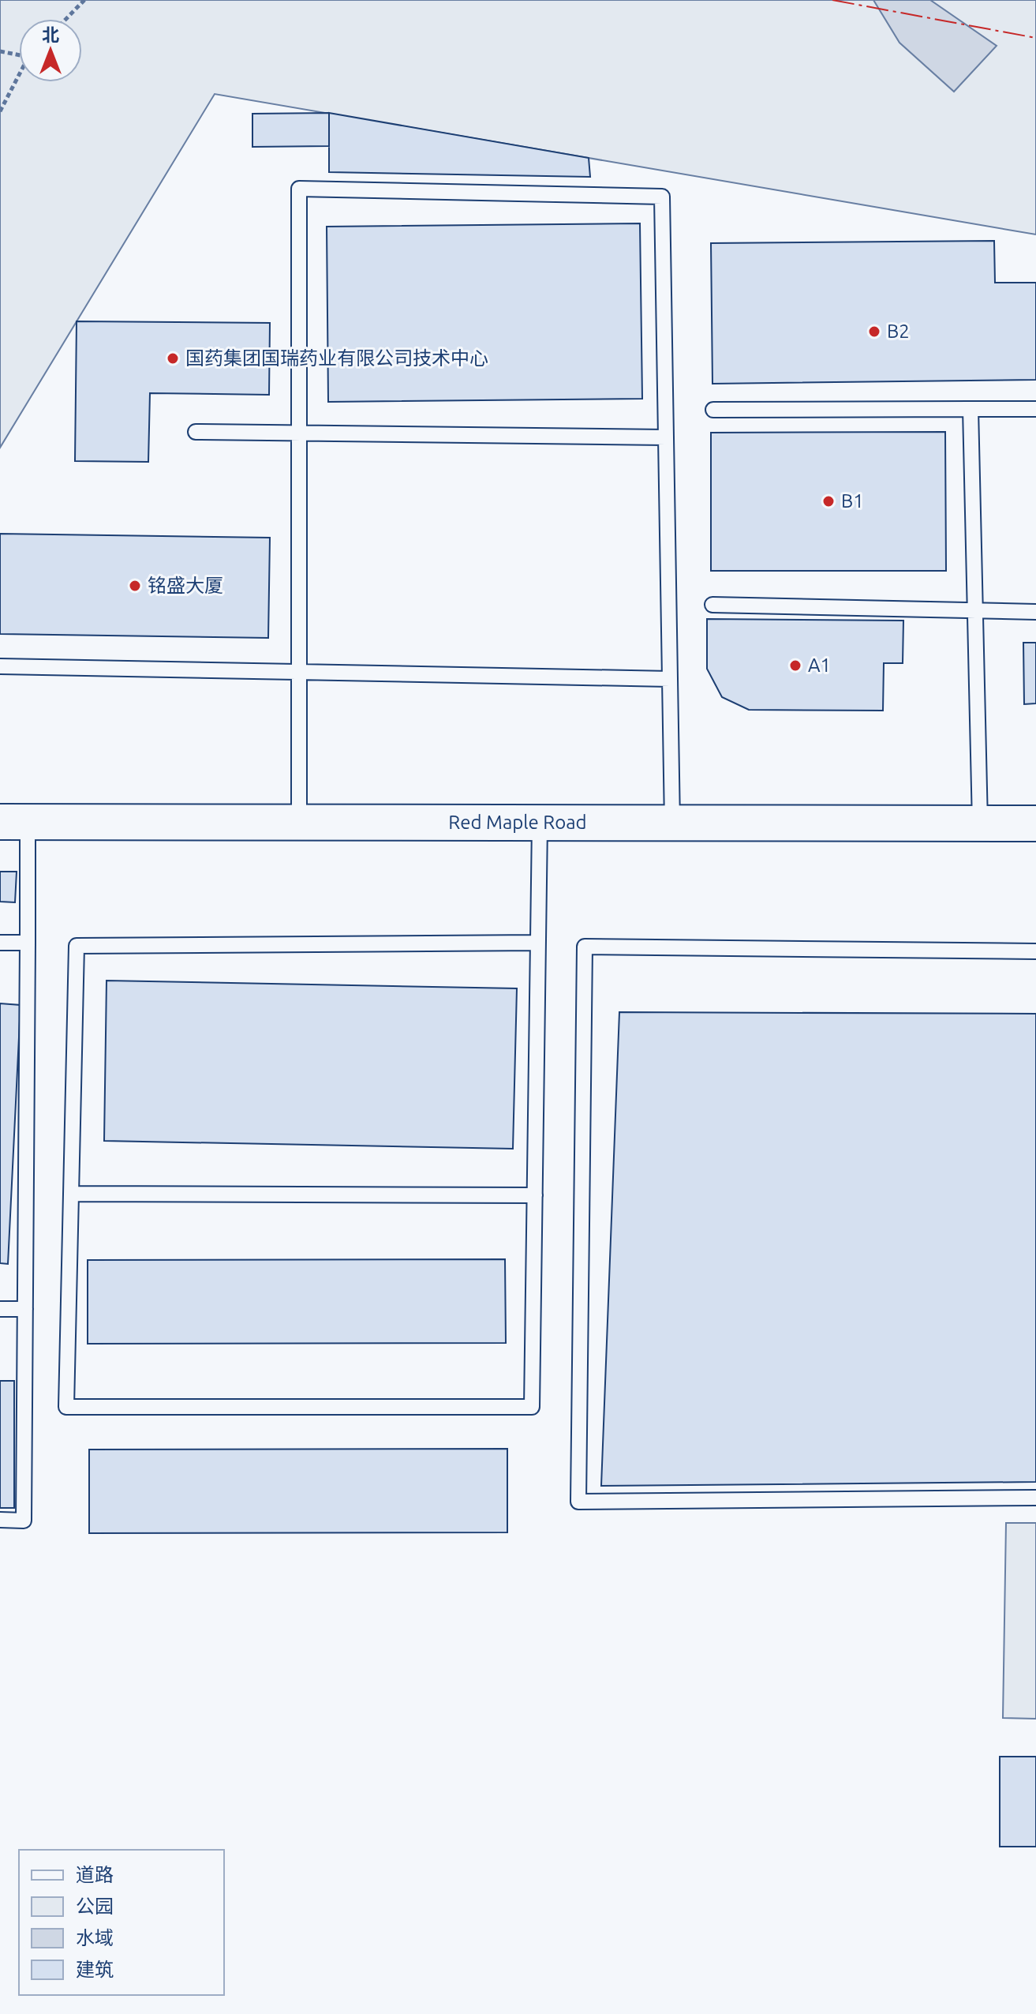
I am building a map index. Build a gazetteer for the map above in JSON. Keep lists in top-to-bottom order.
{
  "streets": {
    "street": ["Red Maple Road"]
  },
  "places": [
    "B2",
    "国药集团国瑞药业有限公司技术中心",
    "B1",
    "铭盛大厦",
    "A1"
  ],
  "legend": [
    "道路",
    "公园",
    "水域",
    "建筑"
  ],
  "north": "top"
}
